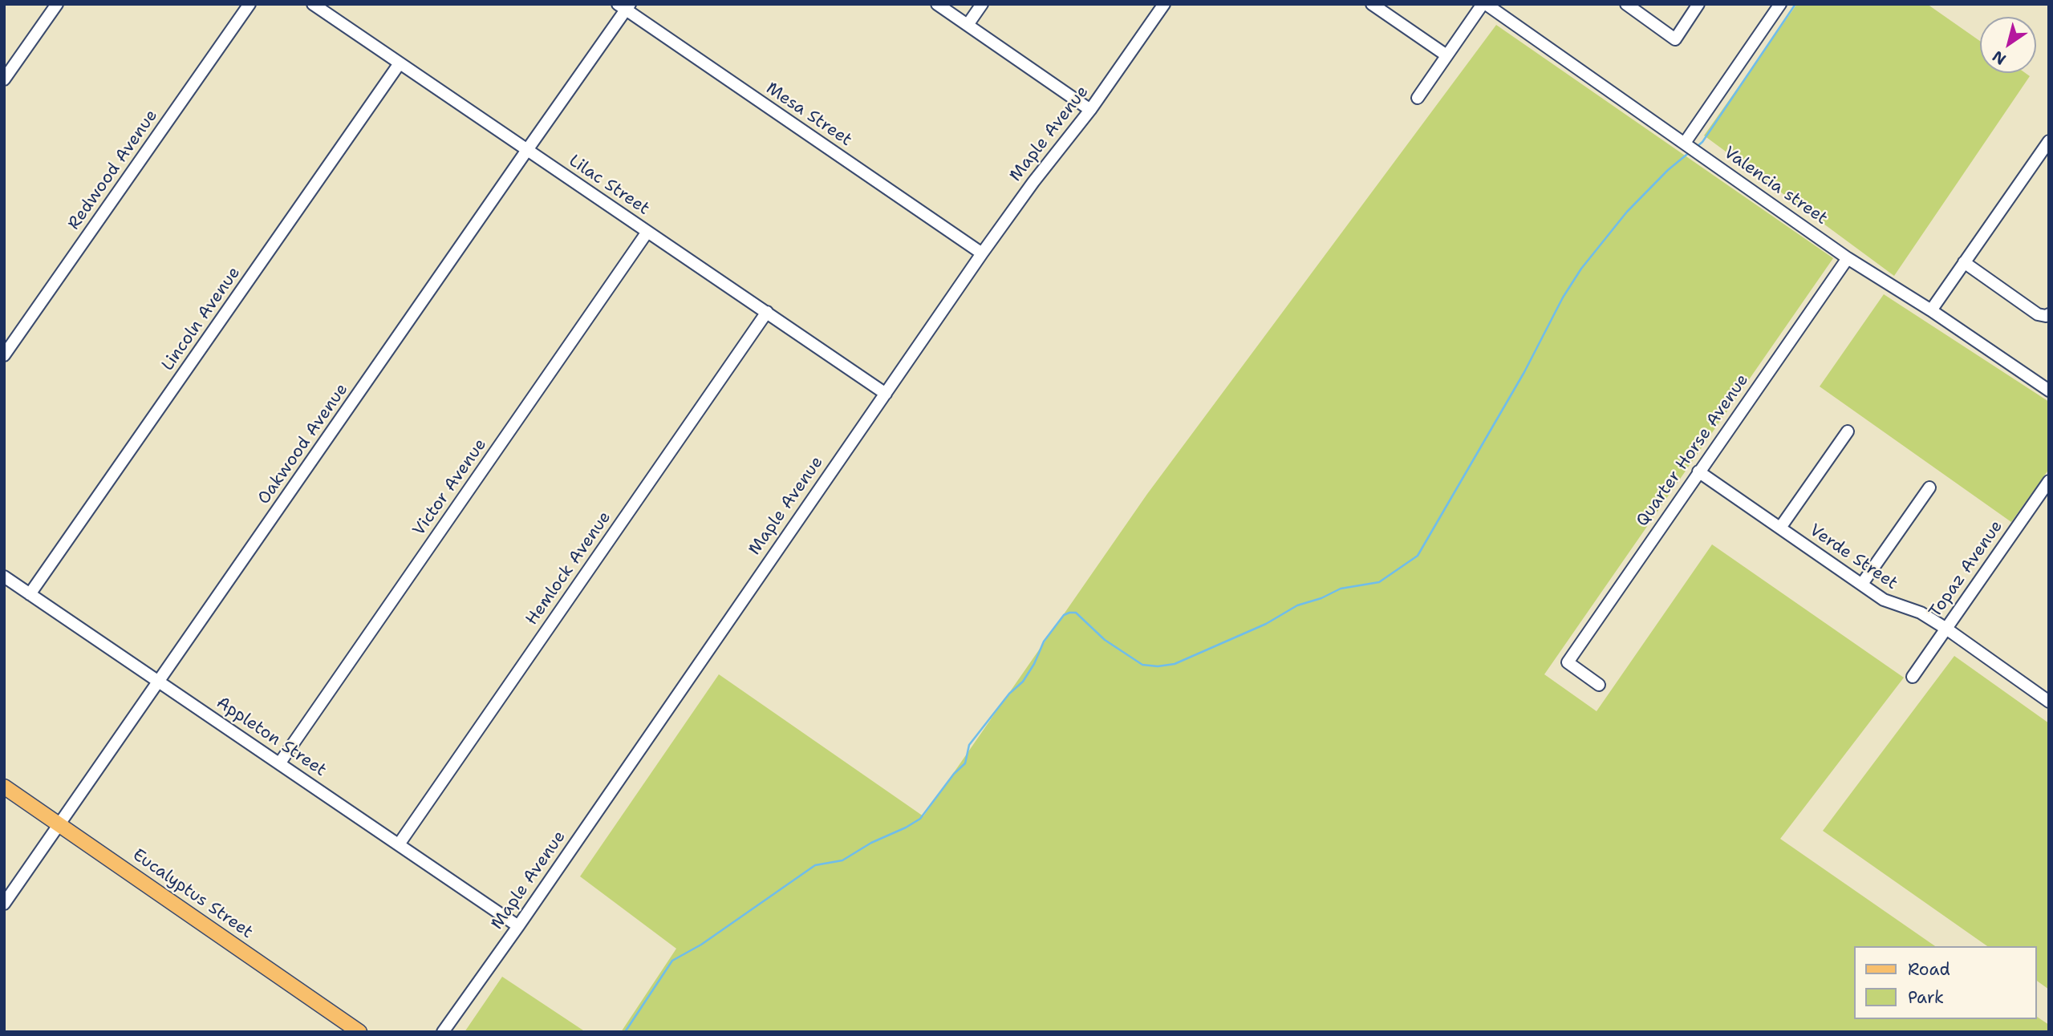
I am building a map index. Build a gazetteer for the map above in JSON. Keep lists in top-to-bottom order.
{
  "streets": {
    "main road": ["Eucalyptus Street"],
    "street": [
      "Mesa Street",
      "Maple Avenue",
      "Redwood Avenue",
      "Lilac Street",
      "Valencia street",
      "Lincoln Avenue",
      "Oakwood Avenue",
      "Quarter Horse Avenue",
      "Victor Avenue",
      "Verde Street",
      "Hemlock Avenue",
      "Topaz Avenue",
      "Appleton Street"
    ]
  },
  "crossings": [
    ["Mesa Street", "Maple Avenue"],
    ["Mesa Street", "Oakwood Avenue"],
    ["Maple Avenue", "Lilac Street"],
    ["Maple Avenue", "Appleton Street"],
    ["Lilac Street", "Lincoln Avenue"],
    ["Lilac Street", "Oakwood Avenue"],
    ["Lilac Street", "Victor Avenue"],
    ["Lilac Street", "Hemlock Avenue"],
    ["Valencia street", "Quarter Horse Avenue"],
    ["Lincoln Avenue", "Appleton Street"],
    ["Oakwood Avenue", "Appleton Street"],
    ["Oakwood Avenue", "Eucalyptus Street"],
    ["Quarter Horse Avenue", "Verde Street"],
    ["Victor Avenue", "Appleton Street"],
    ["Verde Street", "Topaz Avenue"],
    ["Hemlock Avenue", "Appleton Street"]
  ],
  "legend": ["Road", "Park"],
  "north": "bottom left"
}
